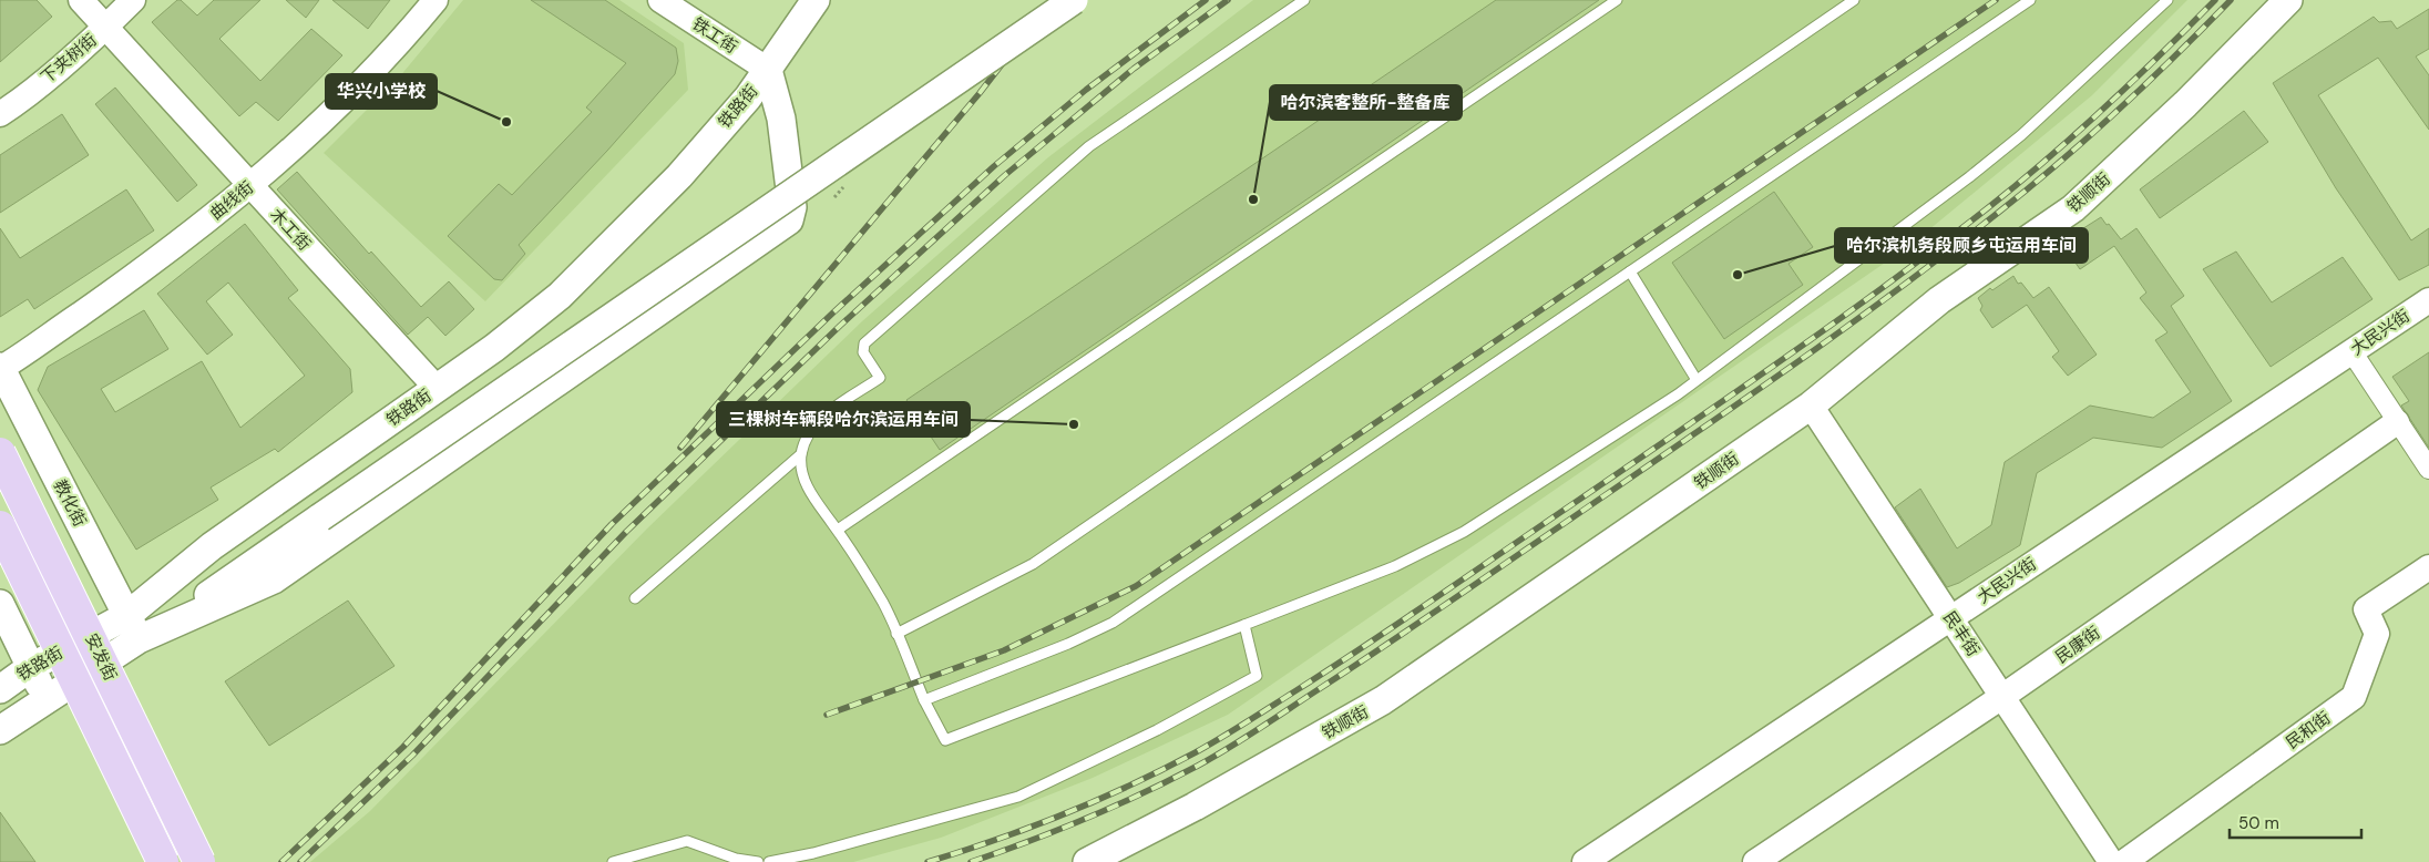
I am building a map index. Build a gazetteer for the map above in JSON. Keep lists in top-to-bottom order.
{
  "streets": {
    "highway": ["安发街"],
    "main road": ["铁路街", "铁顺街", "教化街"],
    "street": [
      "铁工街",
      "下夹树街",
      "曲线街",
      "木工街",
      "大民兴街",
      "民丰街",
      "民康街",
      "民和街"
    ]
  },
  "crossings": [
    ["铁工街", "铁路街"],
    ["下夹树街", "木工街"],
    ["铁路街", "教化街"],
    ["铁顺街", "民丰街"],
    ["曲线街", "木工街"],
    ["曲线街", "教化街"],
    ["大民兴街", "民丰街"],
    ["民丰街", "民康街"]
  ],
  "places": [
    "华兴小学校",
    "哈尔滨客整所-整备库",
    "哈尔滨机务段顾乡屯运用车间",
    "三棵树车辆段哈尔滨运用车间"
  ],
  "scale_bar": "50 m"
}
